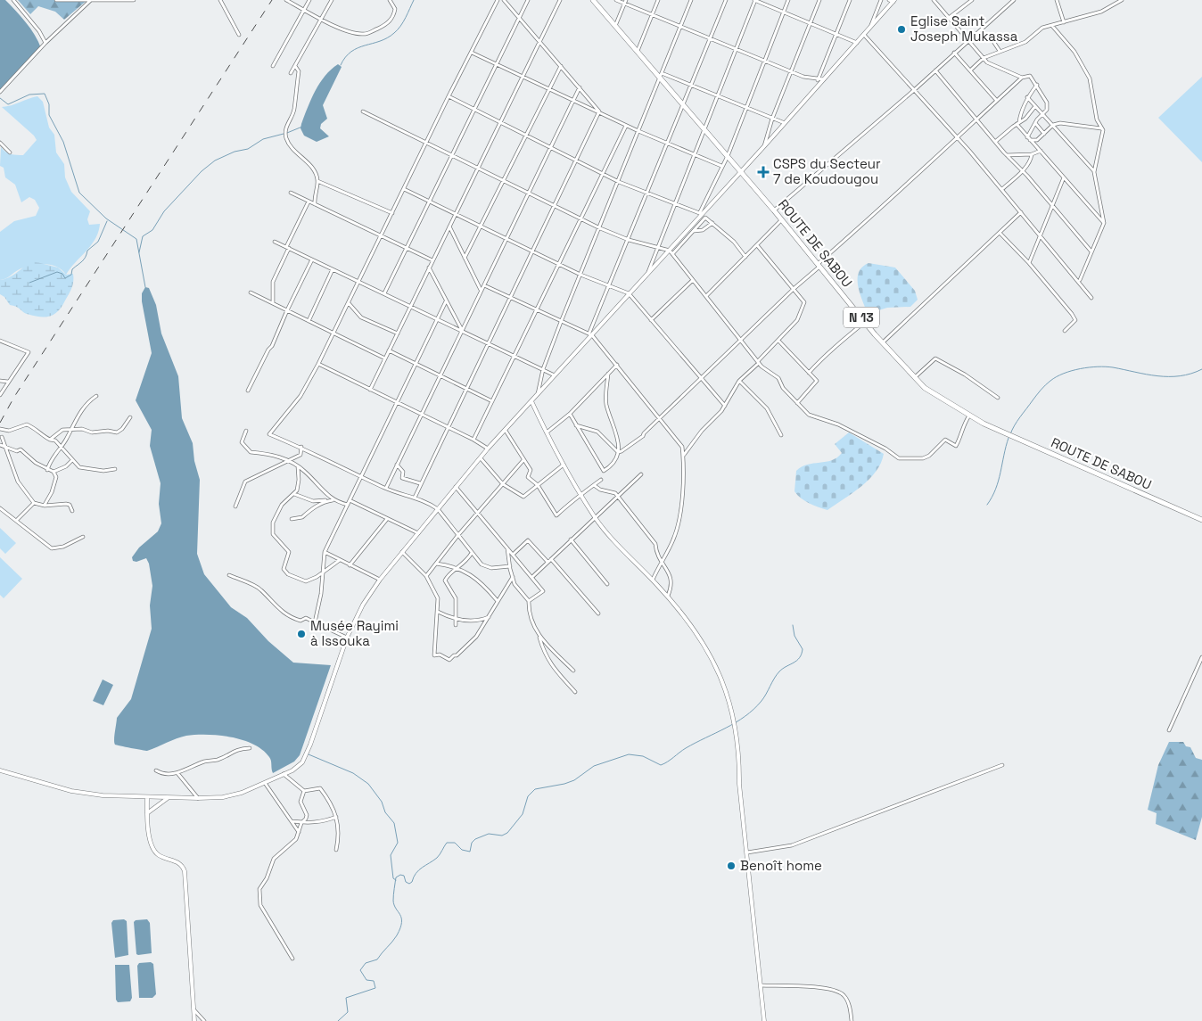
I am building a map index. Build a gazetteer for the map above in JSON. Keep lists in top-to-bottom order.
{
  "streets": {
    "main road": ["ROUTE DE SABOU", "N 13"]
  },
  "places": {
    "other": ["Eglise Saint Joseph Mukassa", "Musée Rayimi à Issouka", "Benoît home"],
    "health": ["CSPS du Secteur 7 de Koudougou"]
  }
}
